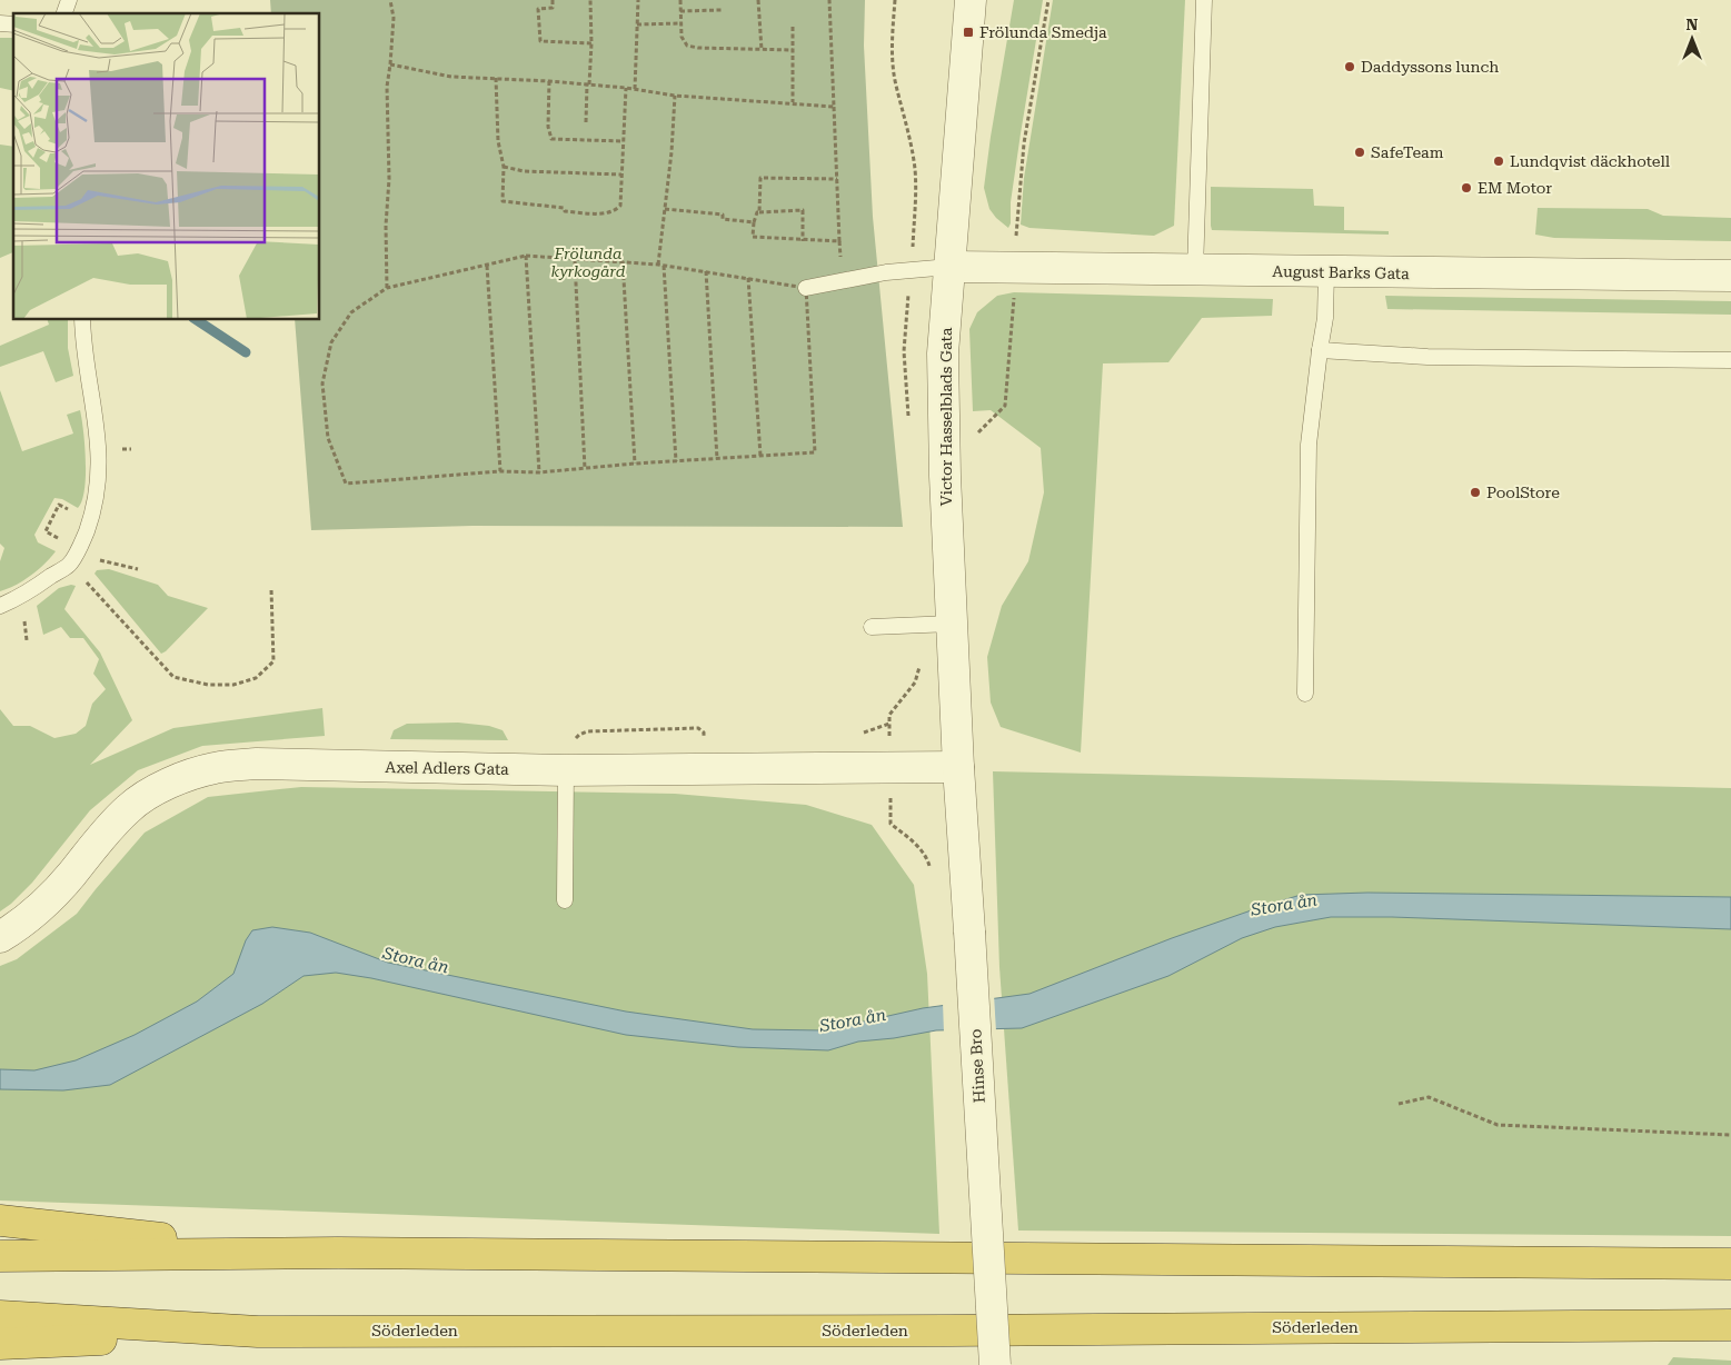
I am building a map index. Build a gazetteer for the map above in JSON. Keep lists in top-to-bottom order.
{
  "streets": {
    "highway": ["Söderleden"],
    "street": [
      "August Barks Gata",
      "Victor Hasselblads Gata",
      "Axel Adlers Gata",
      "Hinse Bro"
    ]
  },
  "crossings": [
    ["August Barks Gata", "Victor Hasselblads Gata"],
    ["Victor Hasselblads Gata", "Axel Adlers Gata"],
    ["Victor Hasselblads Gata", "Hinse Bro"],
    ["Axel Adlers Gata", "Hinse Bro"]
  ],
  "water": ["Stora ån"],
  "parks": ["Frölunda kyrkogård"],
  "places": {
    "transit": ["Frölunda Smedja"],
    "other": [
      "Daddyssons lunch",
      "SafeTeam",
      "Lundqvist däckhotell",
      "EM Motor",
      "PoolStore"
    ]
  },
  "north": "top"
}
